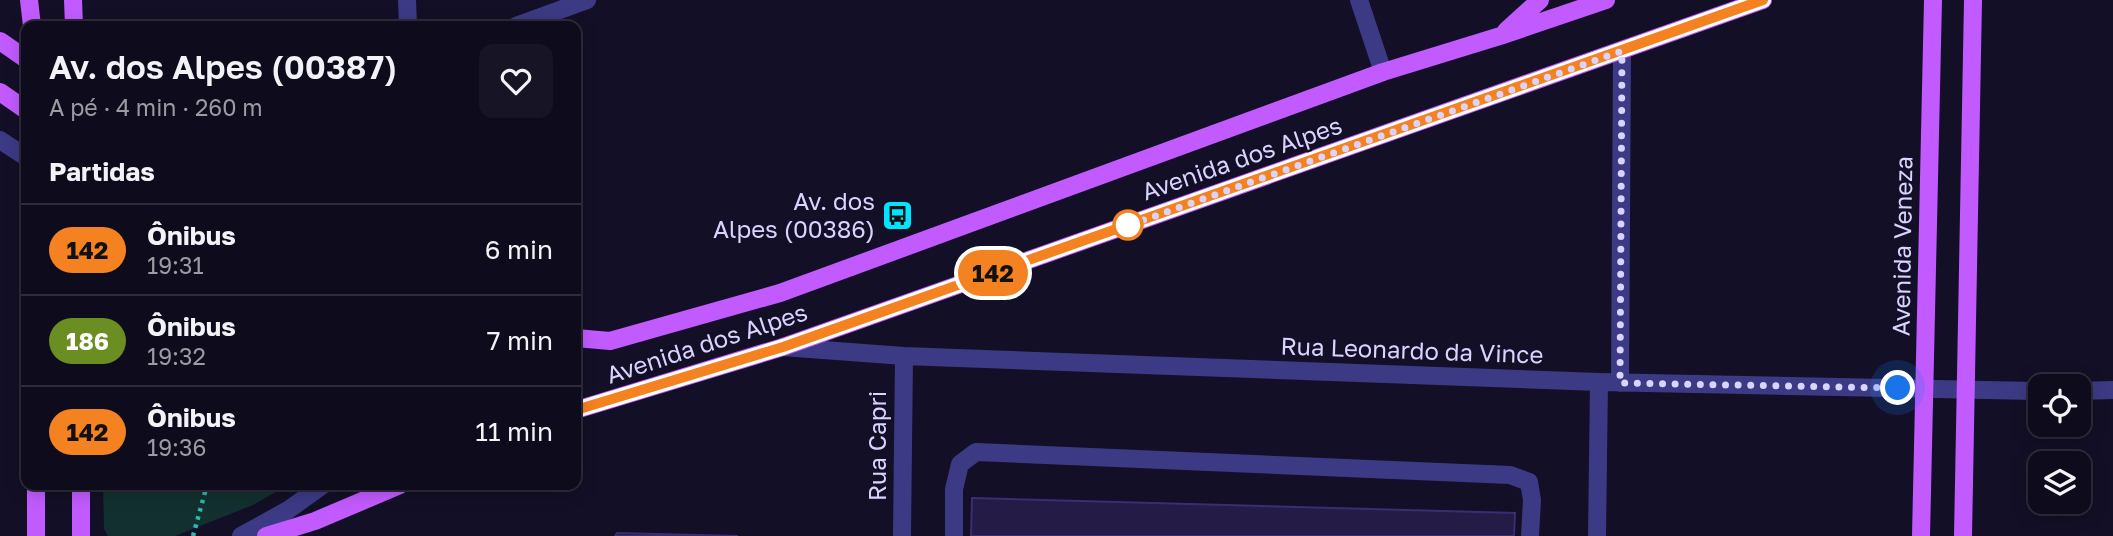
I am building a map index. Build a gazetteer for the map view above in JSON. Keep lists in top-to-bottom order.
{
  "streets": {
    "main road": ["Avenida dos Alpes", "Avenida Veneza"],
    "street": ["Rua Leonardo da Vince", "Rua Capri"]
  },
  "crossings": [
    ["Avenida dos Alpes", "Rua Leonardo da Vince"],
    ["Avenida Veneza", "Rua Leonardo da Vince"],
    ["Rua Leonardo da Vince", "Rua Capri"]
  ],
  "places": {
    "bus stop": ["Av. dos Alpes (00386)"]
  },
  "lines": ["bus line 142"],
  "page": {
    "on_map": "142",
    "heading": [
      ["Av. dos Alpes (00387)", "A pé · 4 min · 260 m"],
      "Partidas"
    ],
    "list": [
      {
        "mark": "142",
        "name": "Ônibus",
        "note": "19:31",
        "value": "6 min"
      },
      {
        "mark": "186",
        "name": "Ônibus",
        "note": "19:32",
        "value": "7 min"
      },
      {
        "mark": "142",
        "name": "Ônibus",
        "note": "19:36",
        "value": "11 min"
      }
    ]
  }
}
